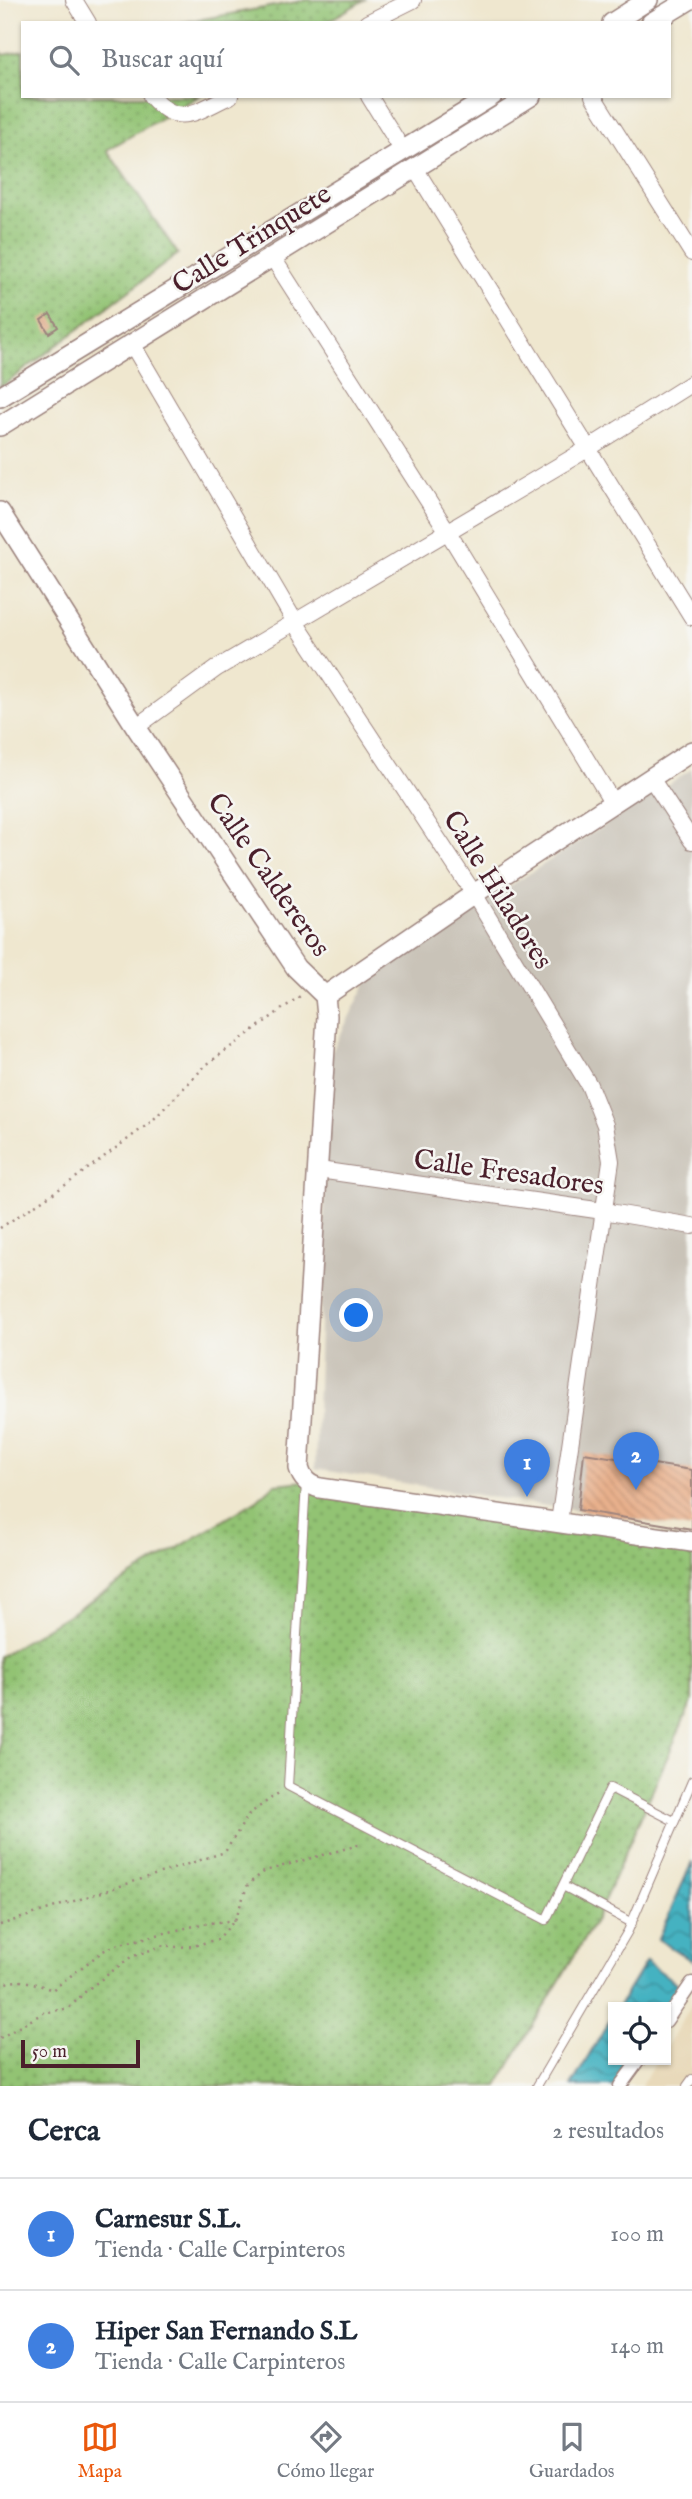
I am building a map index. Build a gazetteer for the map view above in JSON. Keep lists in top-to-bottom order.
{
  "streets": {
    "street": [
      "Calle Trinquete",
      "Calle Caldereros",
      "Calle Hiladores",
      "Calle Fresadores"
    ]
  },
  "crossings": [
    ["Calle Trinquete", "Calle Hiladores"],
    ["Calle Caldereros", "Calle Fresadores"],
    ["Calle Hiladores", "Calle Fresadores"]
  ],
  "scale_bar": "50 m",
  "page": {
    "search": "Buscar aquí",
    "pins": ["2", "1"],
    "scale": "50 m",
    "heading": ["Cerca", "2 resultados"],
    "list": [
      {
        "mark": "1",
        "name": "Carnesur S.L.",
        "note": "Tienda · Calle Carpinteros",
        "value": "100 m"
      },
      {
        "mark": "2",
        "name": "Hiper San Fernando S.L",
        "note": "Tienda · Calle Carpinteros",
        "value": "140 m"
      }
    ],
    "nav": ["Mapa", "Cómo llegar", "Guardados"]
  }
}
